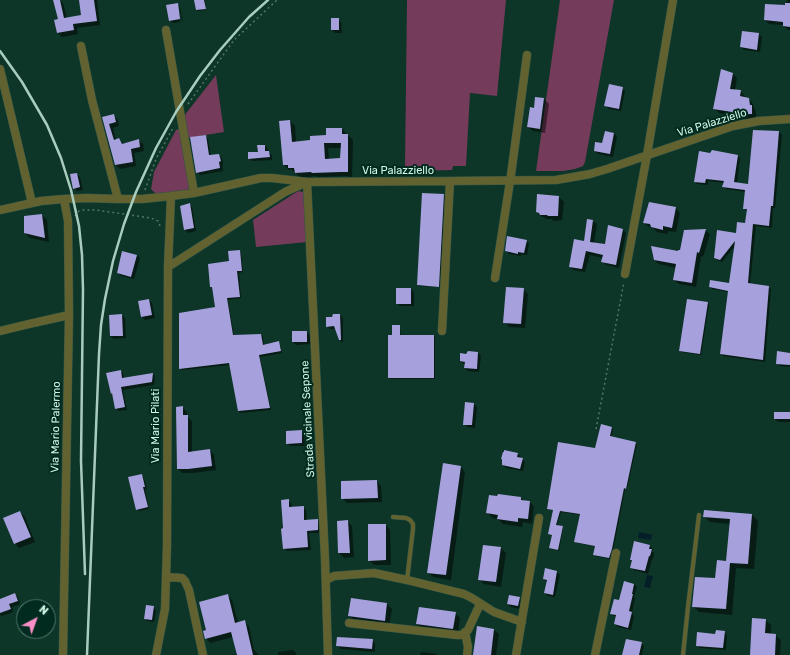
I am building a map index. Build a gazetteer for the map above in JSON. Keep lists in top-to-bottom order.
{
  "streets": {
    "street": [
      "Via Palazziello",
      "Strada vicinale Sepone",
      "Via Mario Pilati",
      "Via Mario Palermo"
    ]
  },
  "crossings": [
    ["Via Palazziello", "Strada vicinale Sepone"],
    ["Via Palazziello", "Via Mario Pilati"],
    ["Via Palazziello", "Via Mario Palermo"]
  ],
  "north": "top right"
}
